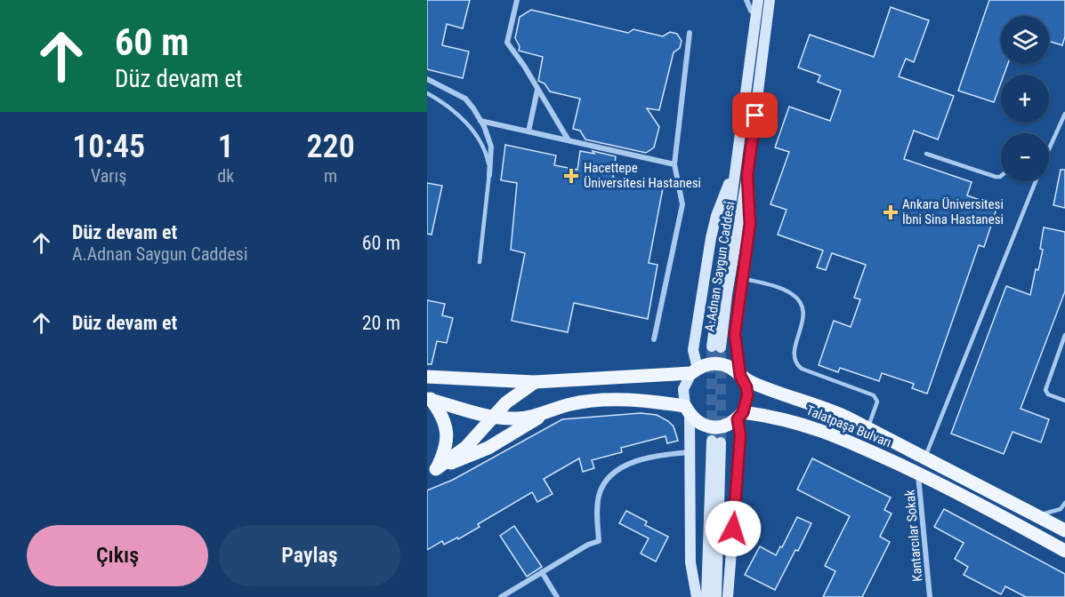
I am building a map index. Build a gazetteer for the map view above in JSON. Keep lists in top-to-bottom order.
{
  "streets": {
    "main road": ["A.Adnan Saygun Caddesi", "Talatpaşa Bulvarı"],
    "street": ["Kantarcılar Sokak"]
  },
  "crossings": [
    ["Talatpaşa Bulvarı", "Kantarcılar Sokak"]
  ],
  "places": {
    "health": ["Hacettepe Üniversitesi Hastanesi", "Ankara Üniversitesi İbni Sina Hastanesi"]
  },
  "page": {
    "turn": ["60 m", "Düz devam et"],
    "map_buttons": ["+", "−"],
    "eta": [
      "10:45",
      "Varış",
      "1",
      "dk",
      "220",
      "m"
    ],
    "list": [
      {
        "name": "Düz devam et",
        "note": "A.Adnan Saygun Caddesi",
        "value": "60 m"
      },
      {
        "name": "Düz devam et",
        "value": "20 m"
      }
    ],
    "buttons": ["Çıkış", "Paylaş"]
  }
}
